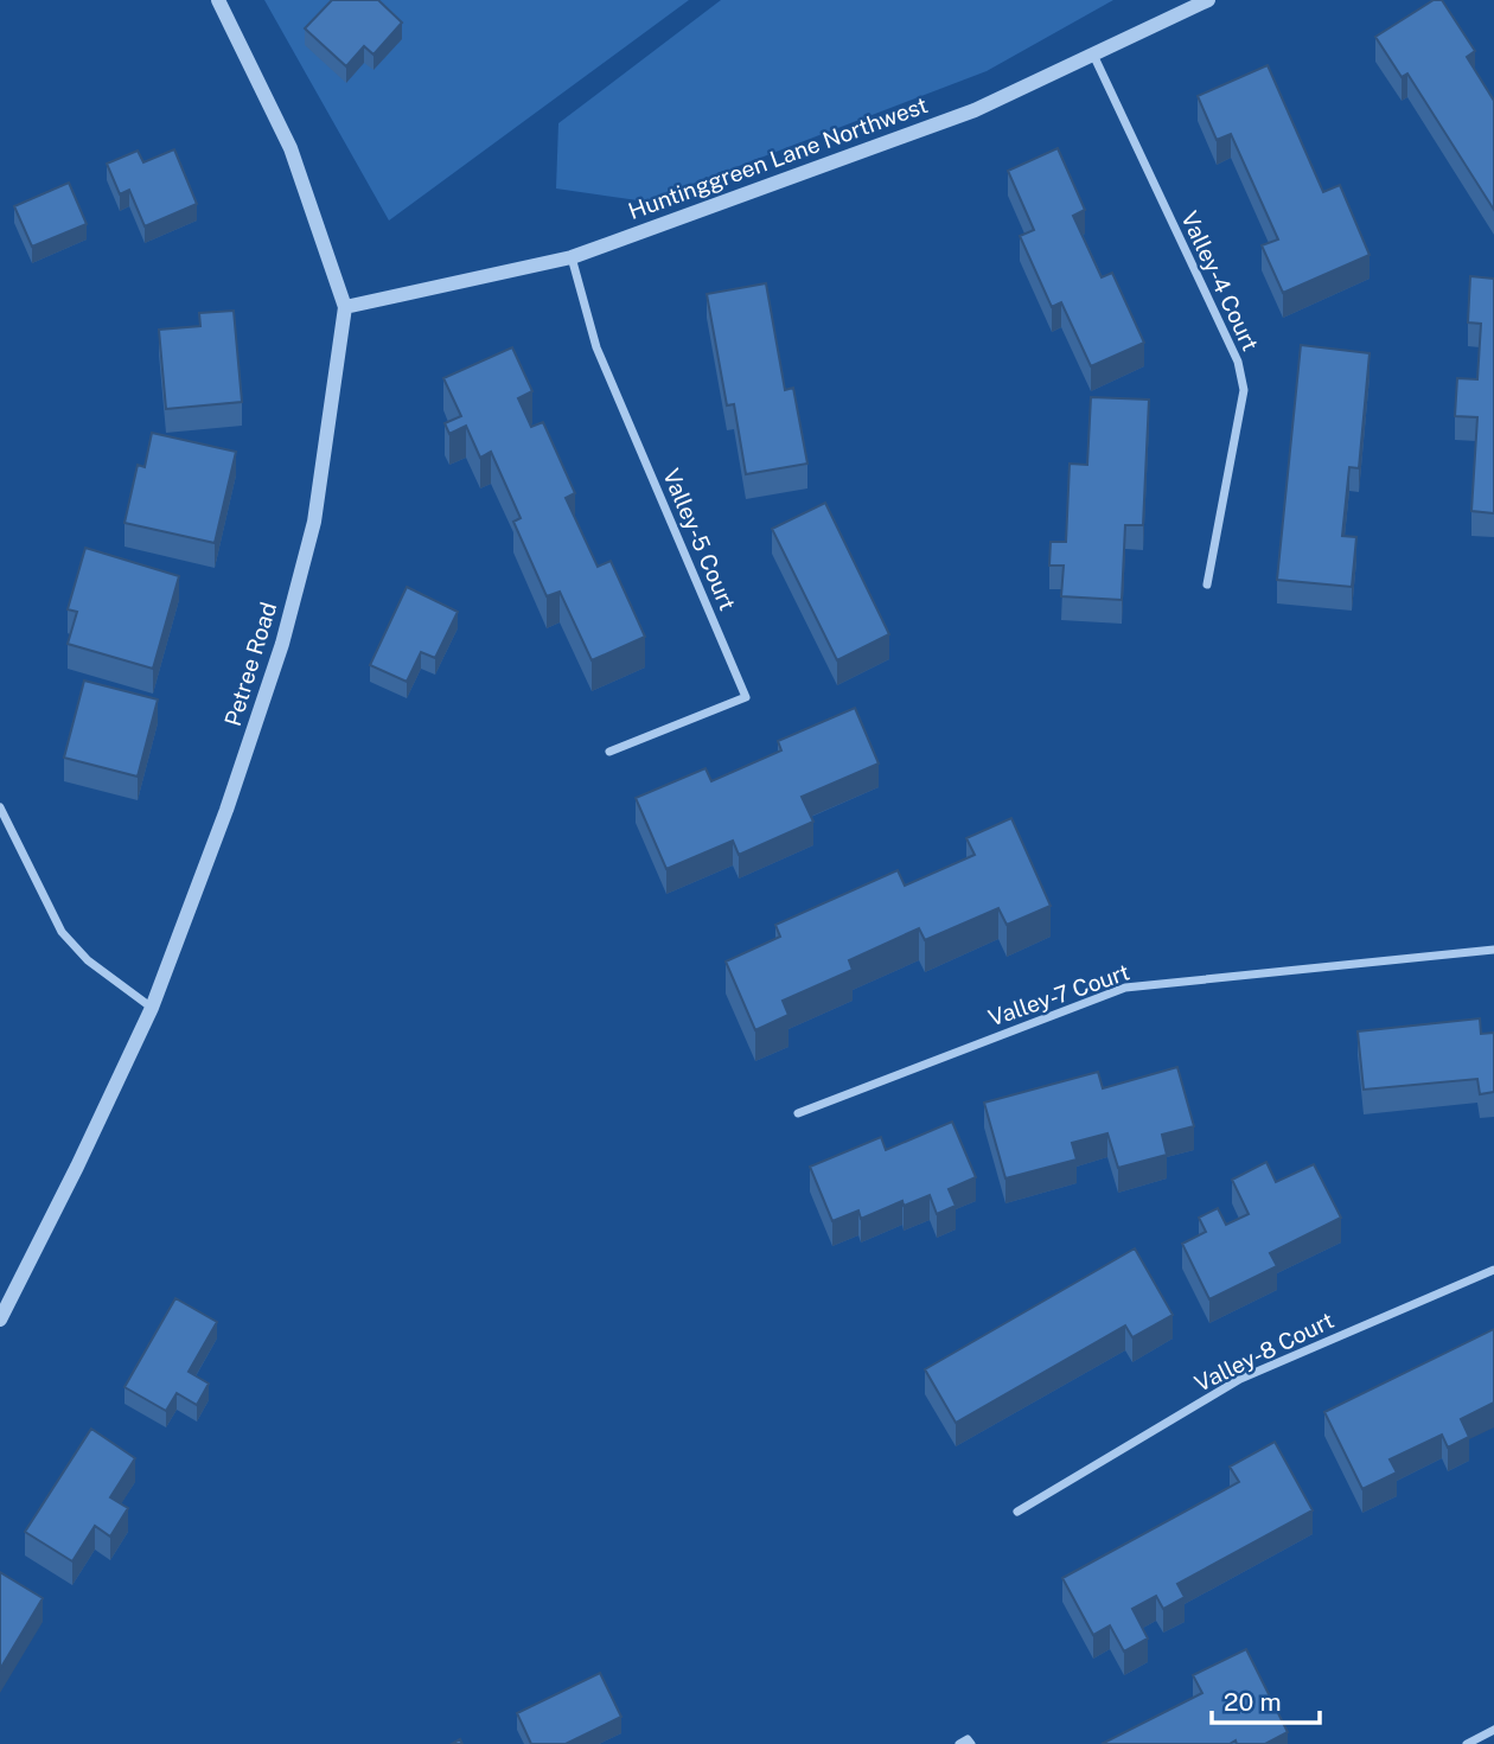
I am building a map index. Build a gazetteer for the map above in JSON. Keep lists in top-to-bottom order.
{
  "streets": {
    "street": [
      "Huntinggreen Lane Northwest",
      "Valley-4 Court",
      "Valley-5 Court",
      "Petree Road",
      "Valley-7 Court",
      "Valley-8 Court"
    ]
  },
  "crossings": [
    ["Huntinggreen Lane Northwest", "Valley-4 Court"],
    ["Huntinggreen Lane Northwest", "Valley-5 Court"],
    ["Huntinggreen Lane Northwest", "Petree Road"]
  ],
  "scale_bar": "20 m"
}
